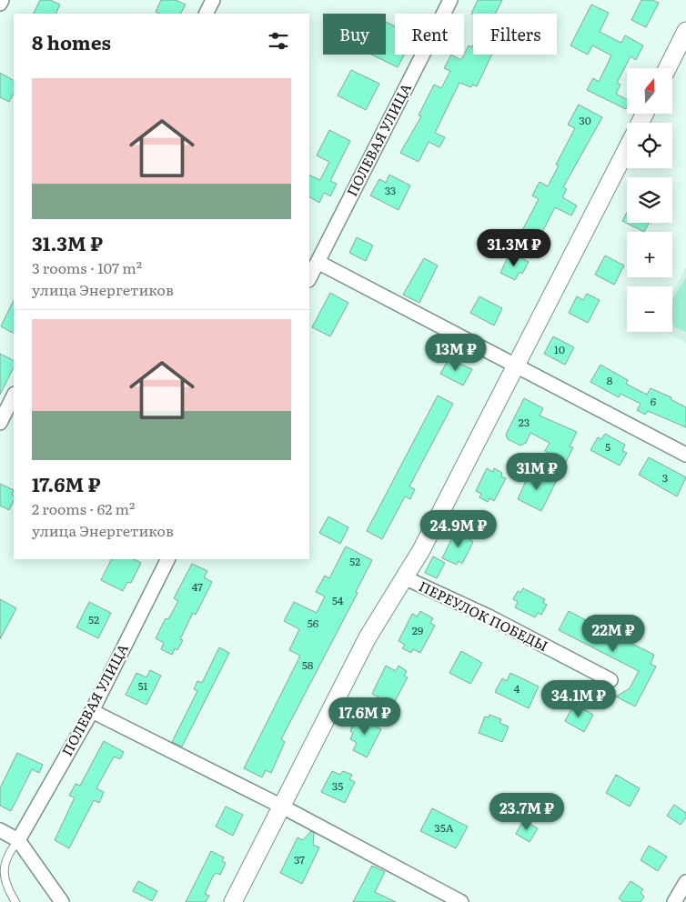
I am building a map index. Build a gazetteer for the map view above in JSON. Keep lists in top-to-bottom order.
{
  "streets": {
    "street": ["ПОЛЕВАЯ УЛИЦА", "ПЕРЕУЛОК ПОБЕДЫ"]
  },
  "house_numbers": [
    "30",
    "33",
    "10",
    "8",
    "6",
    "23",
    "5",
    "3",
    "52",
    "47",
    "54",
    "52",
    "56",
    "29",
    "58",
    "51",
    "4",
    "35",
    "35А",
    "37"
  ],
  "north": "top",
  "page": {
    "chip": ["Buy", "Rent", "Filters"],
    "heading": "8 homes",
    "map_buttons": ["+", "−"],
    "list": [
      {
        "name": "31.3M ₽",
        "note": "3 rooms · 107 m² · улица Энергетиков"
      },
      {
        "name": "17.6M ₽",
        "note": "2 rooms · 62 m² · улица Энергетиков"
      }
    ],
    "price": [
      "31.3M ₽",
      "13M ₽",
      "31M ₽",
      "24.9M ₽",
      "22M ₽",
      "34.1M ₽",
      "17.6M ₽",
      "23.7M ₽"
    ]
  }
}
